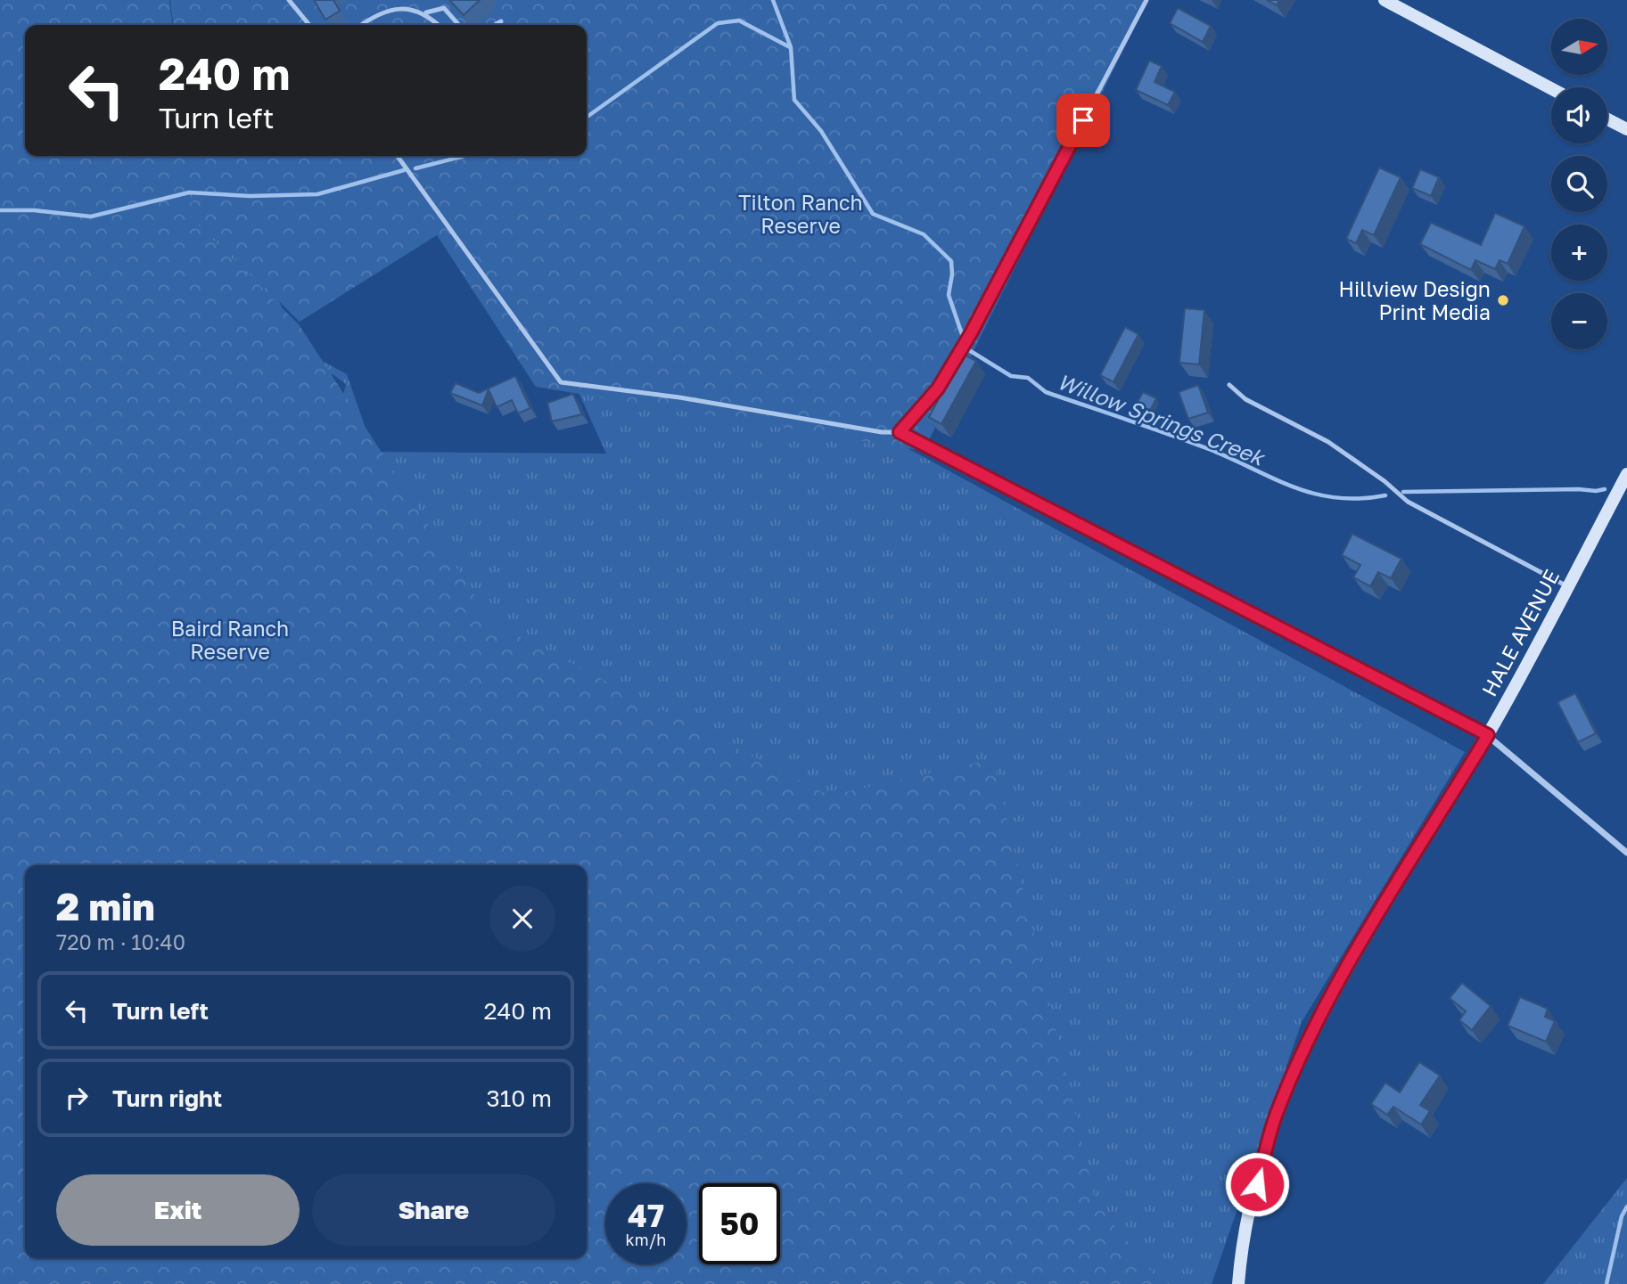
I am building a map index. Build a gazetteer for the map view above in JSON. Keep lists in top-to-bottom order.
{
  "streets": {
    "main road": ["HALE AVENUE"]
  },
  "water": ["Willow Springs Creek"],
  "parks": ["Tilton Ranch Reserve", "Baird Ranch Reserve"],
  "places": ["Hillview Design Print Media"],
  "north": "right",
  "page": {
    "map_buttons": ["+", "−"],
    "turn": ["240 m", "Turn left"],
    "heading": ["2 min", "720 m · 10:40"],
    "list": [
      {
        "name": "Turn left",
        "value": "240 m"
      },
      {
        "name": "Turn right",
        "value": "310 m"
      }
    ],
    "buttons": ["Exit", "Share"],
    "speed": "47 km/h",
    "limit": "50"
  }
}
